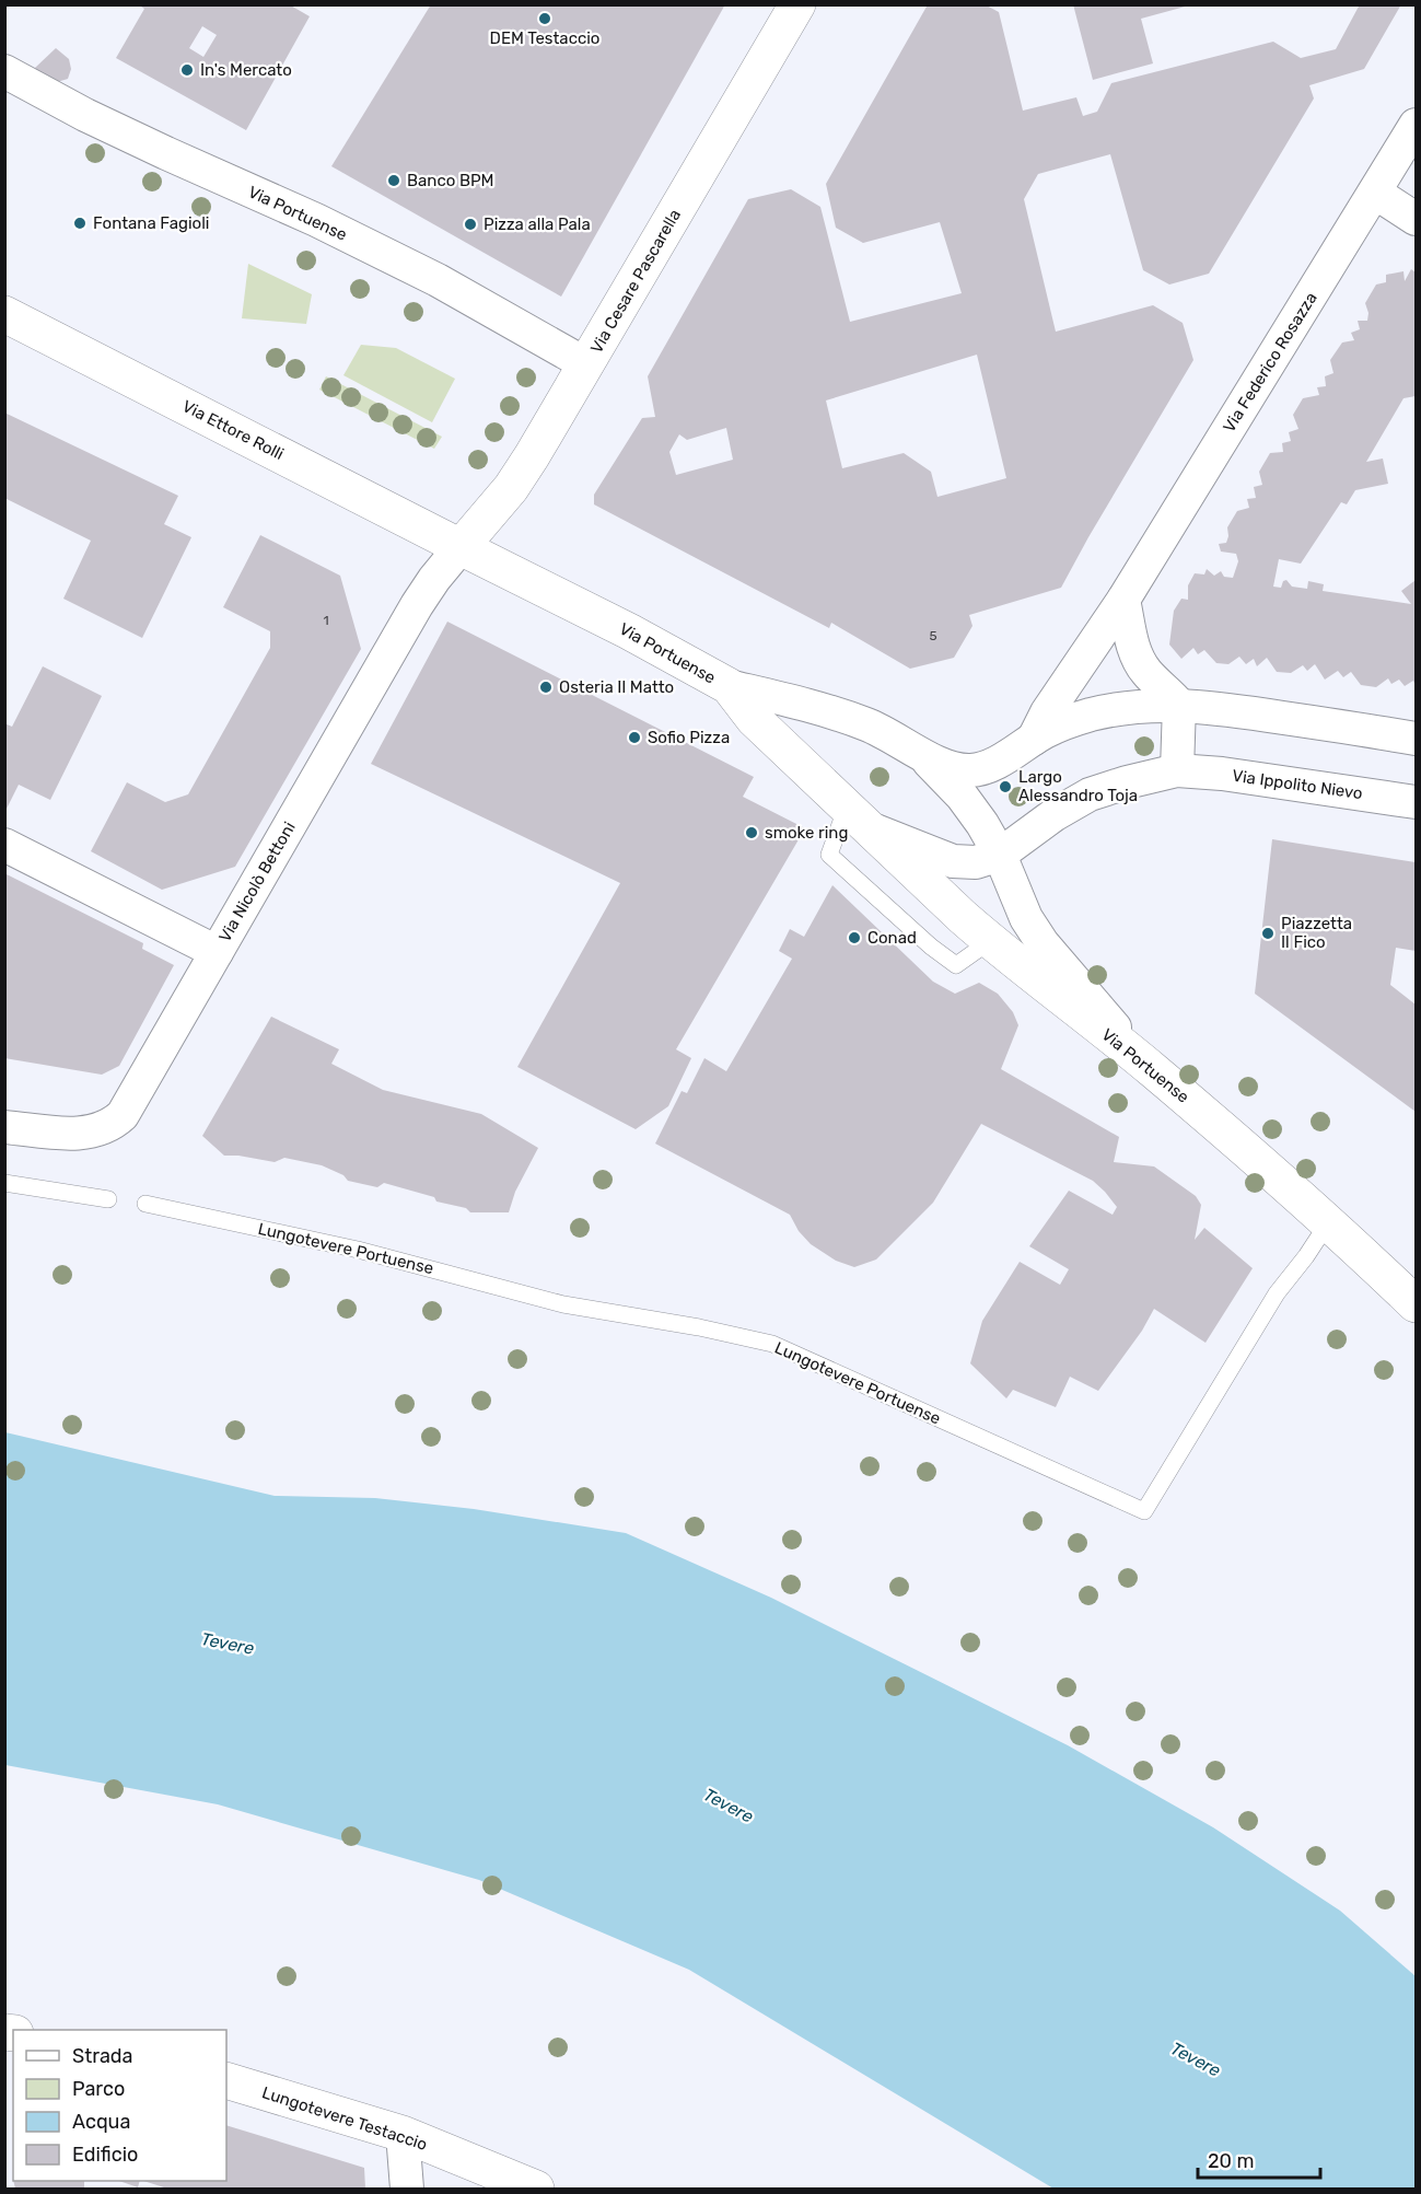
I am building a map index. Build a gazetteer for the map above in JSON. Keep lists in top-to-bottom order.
{
  "streets": {
    "main road": [
      "Via Portuense",
      "Via Cesare Pascarella",
      "Via Ettore Rolli",
      "Lungotevere Testaccio"
    ],
    "street": ["Via Federico Rosazza", "Via Ippolito Nievo", "Via Nicolò Bettoni"],
    "lane": ["Lungotevere Portuense"]
  },
  "crossings": [
    ["Via Portuense", "Via Cesare Pascarella"],
    ["Via Portuense", "Via Ettore Rolli"],
    ["Via Portuense", "Via Nicolò Bettoni"],
    ["Via Portuense", "Lungotevere Portuense"],
    ["Via Cesare Pascarella", "Via Ettore Rolli"],
    ["Via Cesare Pascarella", "Via Nicolò Bettoni"],
    ["Via Ettore Rolli", "Via Nicolò Bettoni"]
  ],
  "water": ["Tevere"],
  "places": [
    "DEM Testaccio",
    "In's Mercato",
    "Banco BPM",
    "Fontana Fagioli",
    "Pizza alla Pala",
    "Osteria Il Matto",
    "Sofio Pizza",
    "Largo Alessandro Toja",
    "smoke ring",
    "Piazzetta Il Fico",
    "Conad"
  ],
  "house_numbers": ["1", "5"],
  "legend": [
    "Strada",
    "Parco",
    "Acqua",
    "Edificio"
  ],
  "scale_bar": "20 m"
}
